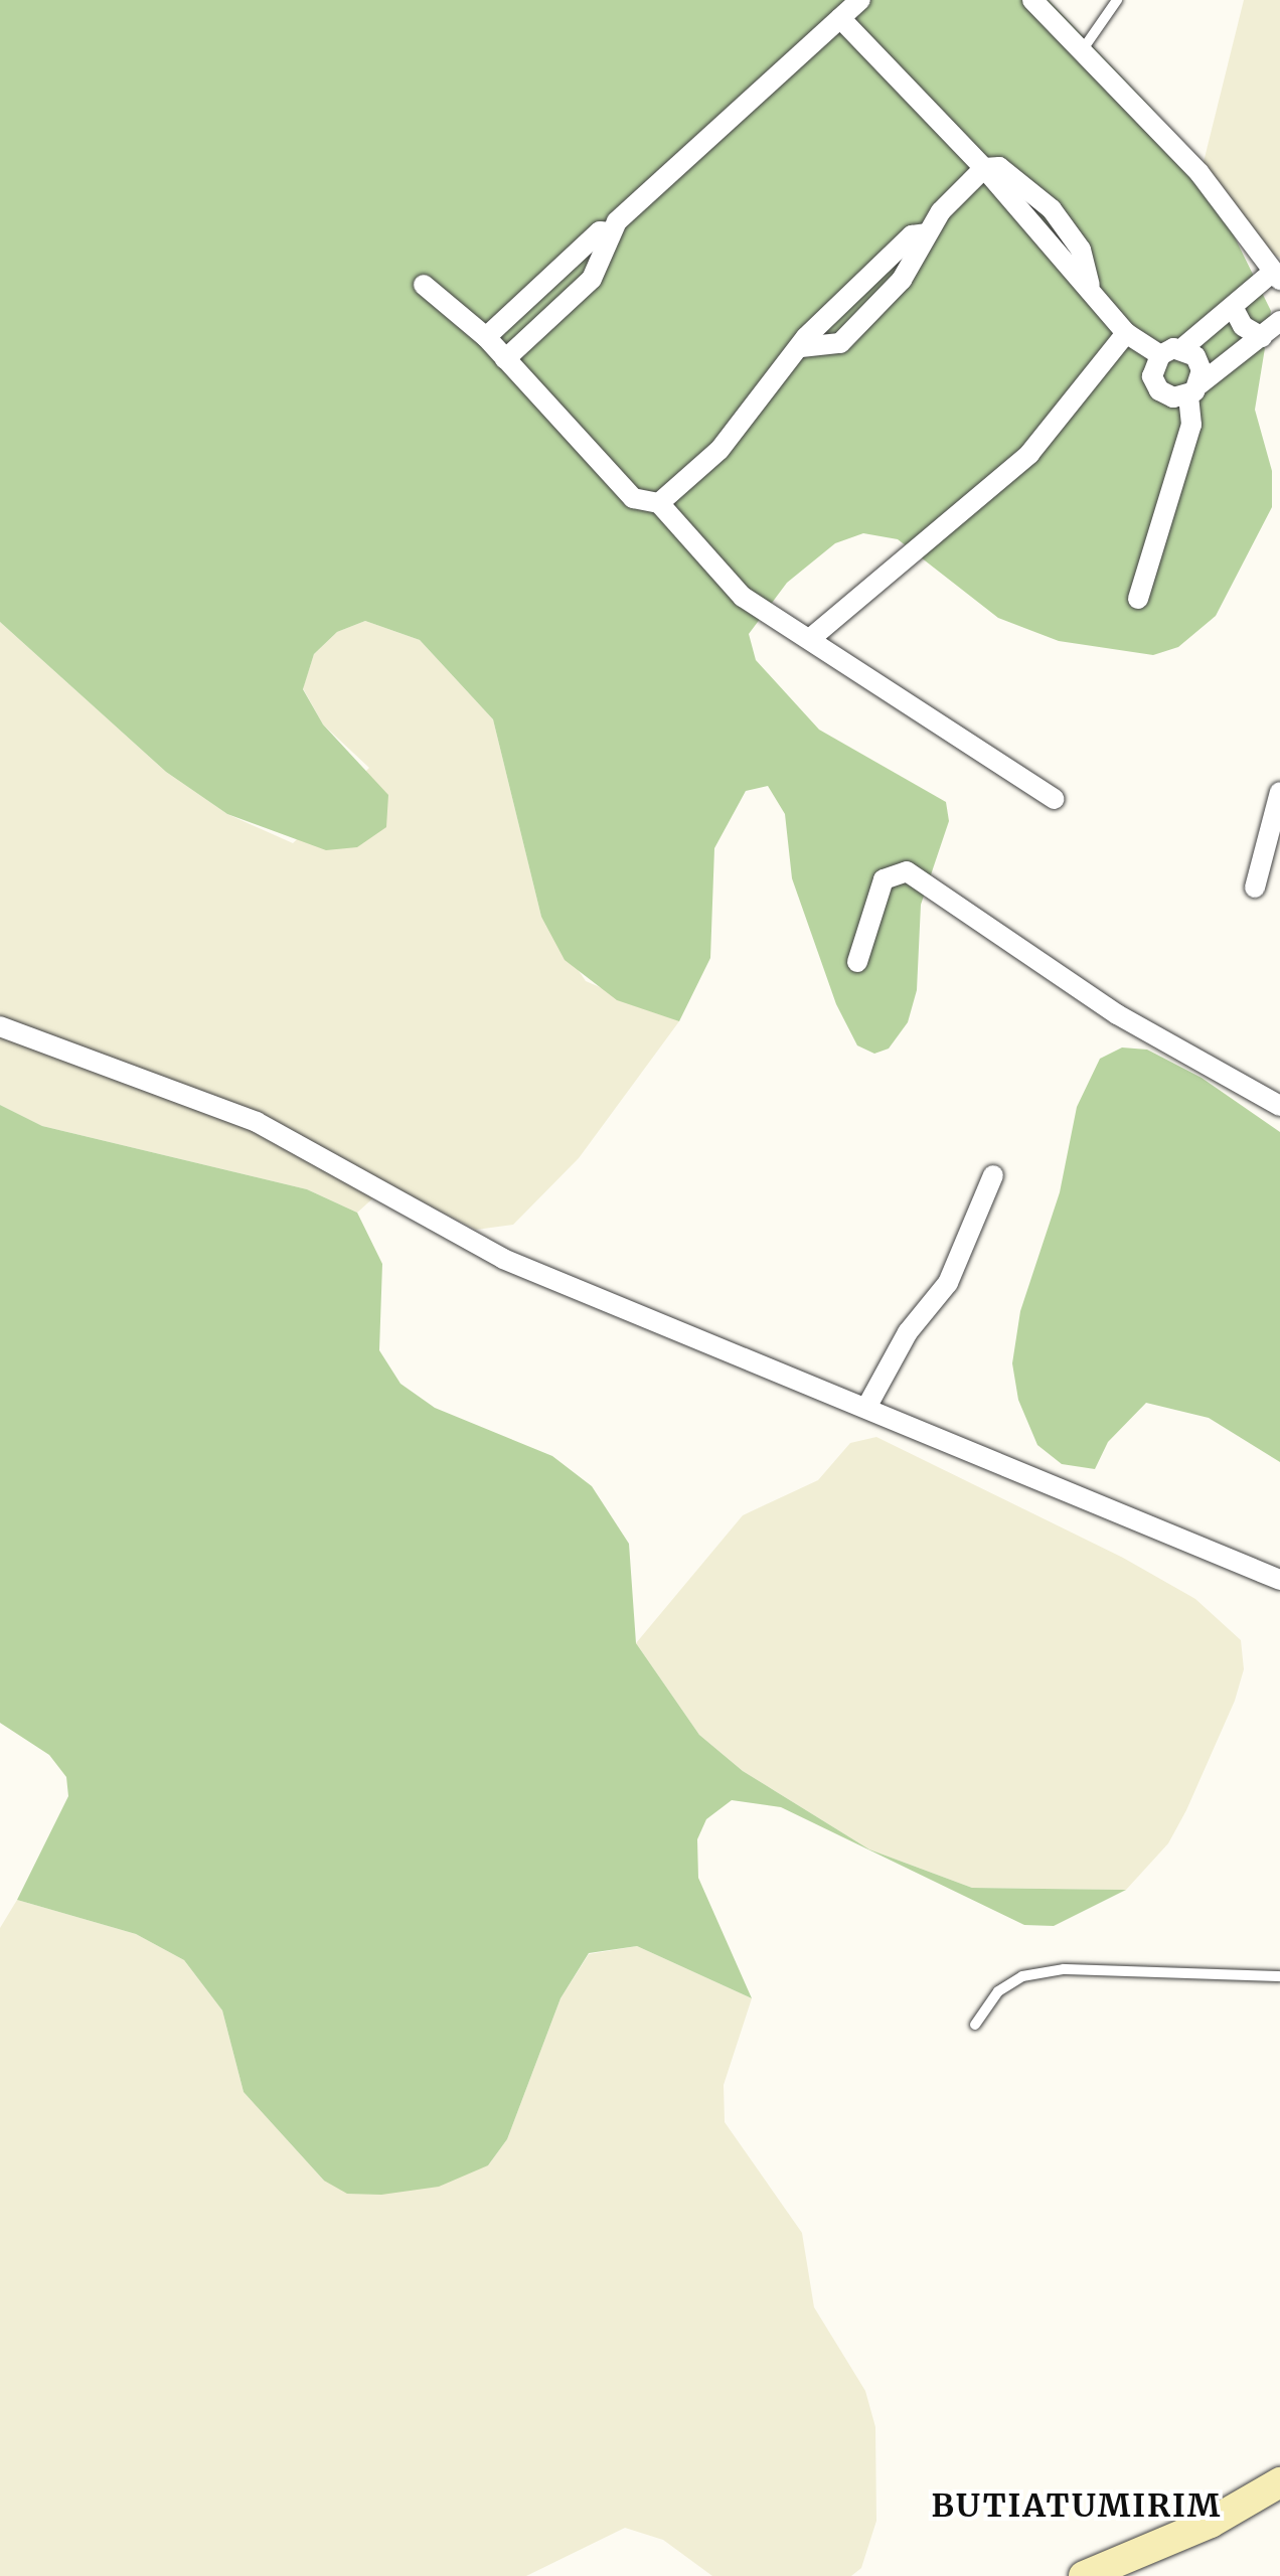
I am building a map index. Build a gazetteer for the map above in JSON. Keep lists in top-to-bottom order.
{
  "districts": ["BUTIATUMIRIM"]
}
